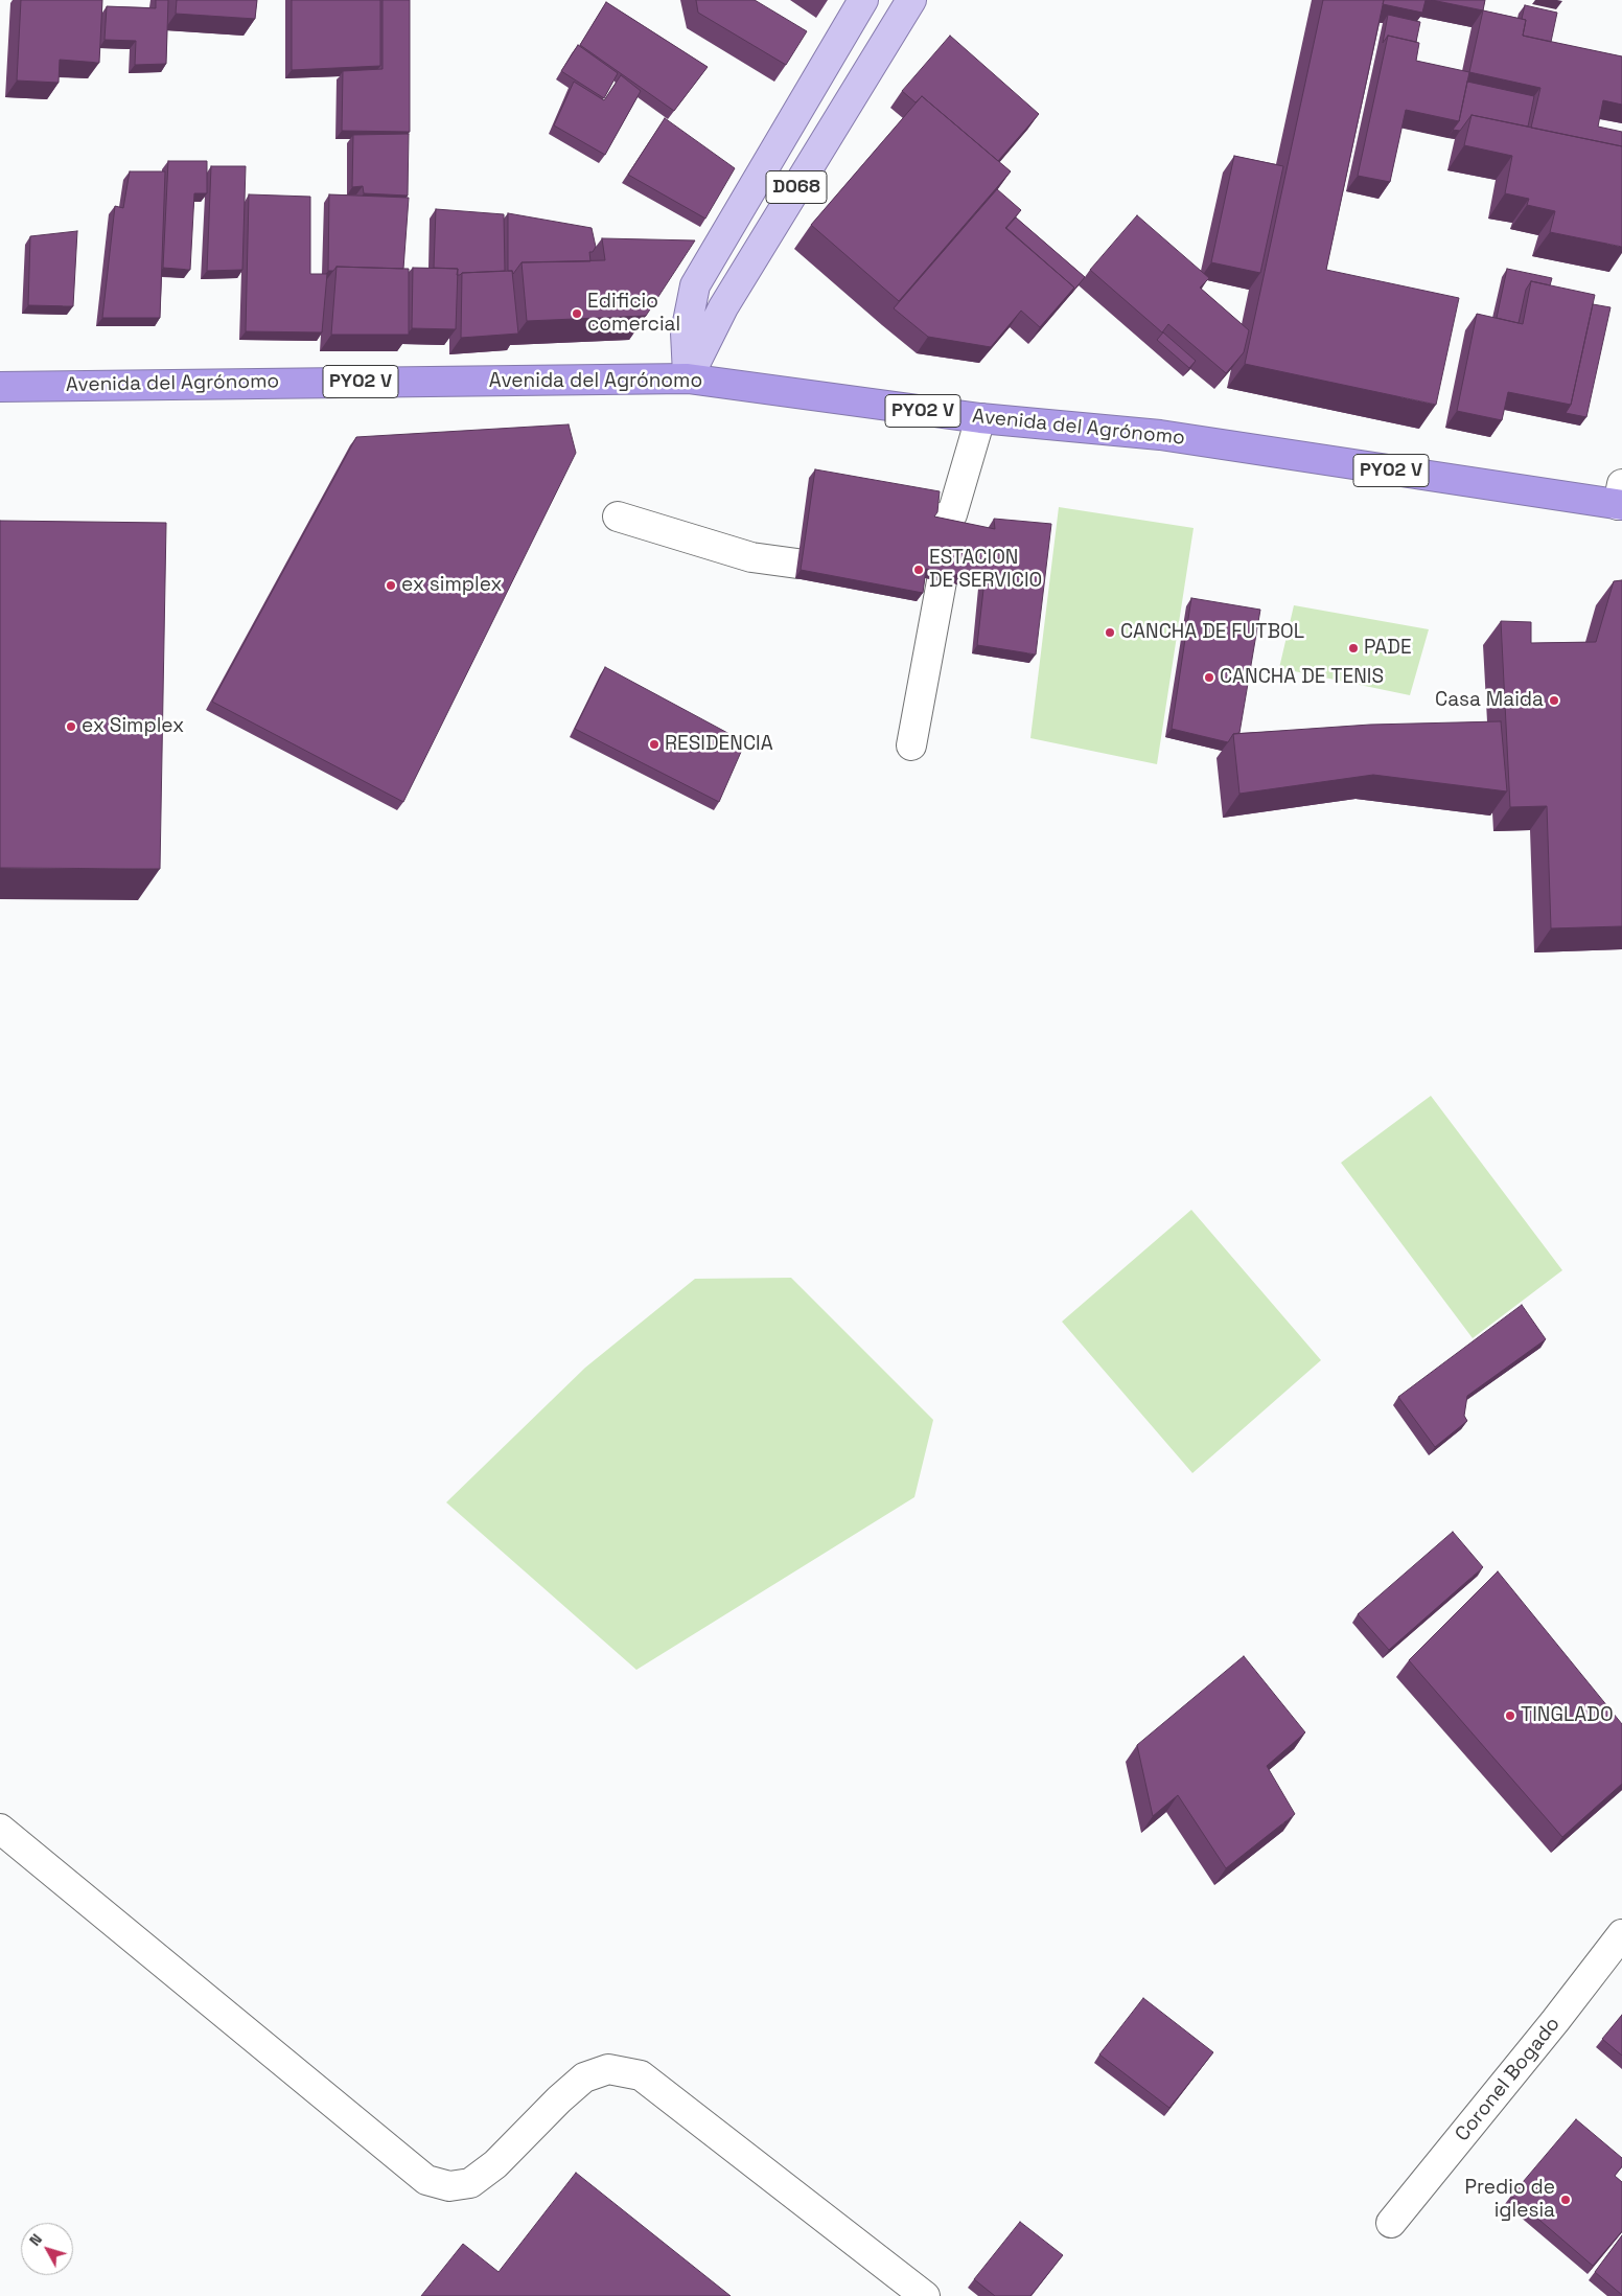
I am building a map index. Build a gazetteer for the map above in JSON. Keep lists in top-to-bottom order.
{
  "streets": {
    "highway": ["PY02 V", "Avenida del Agrónomo"],
    "main road": ["D068"],
    "street": ["Coronel Bogado"]
  },
  "crossings": [
    ["D068", "Avenida del Agrónomo"]
  ],
  "places": [
    "Edificio comercial",
    "ESTACION DE SERVICIO",
    "ex simplex",
    "CANCHA DE FUTBOL",
    "PADE",
    "CANCHA DE TENIS",
    "Casa Maida",
    "ex Simplex",
    "RESIDENCIA",
    "TINGLADO",
    "Predio de iglesia"
  ],
  "north": "top left"
}
